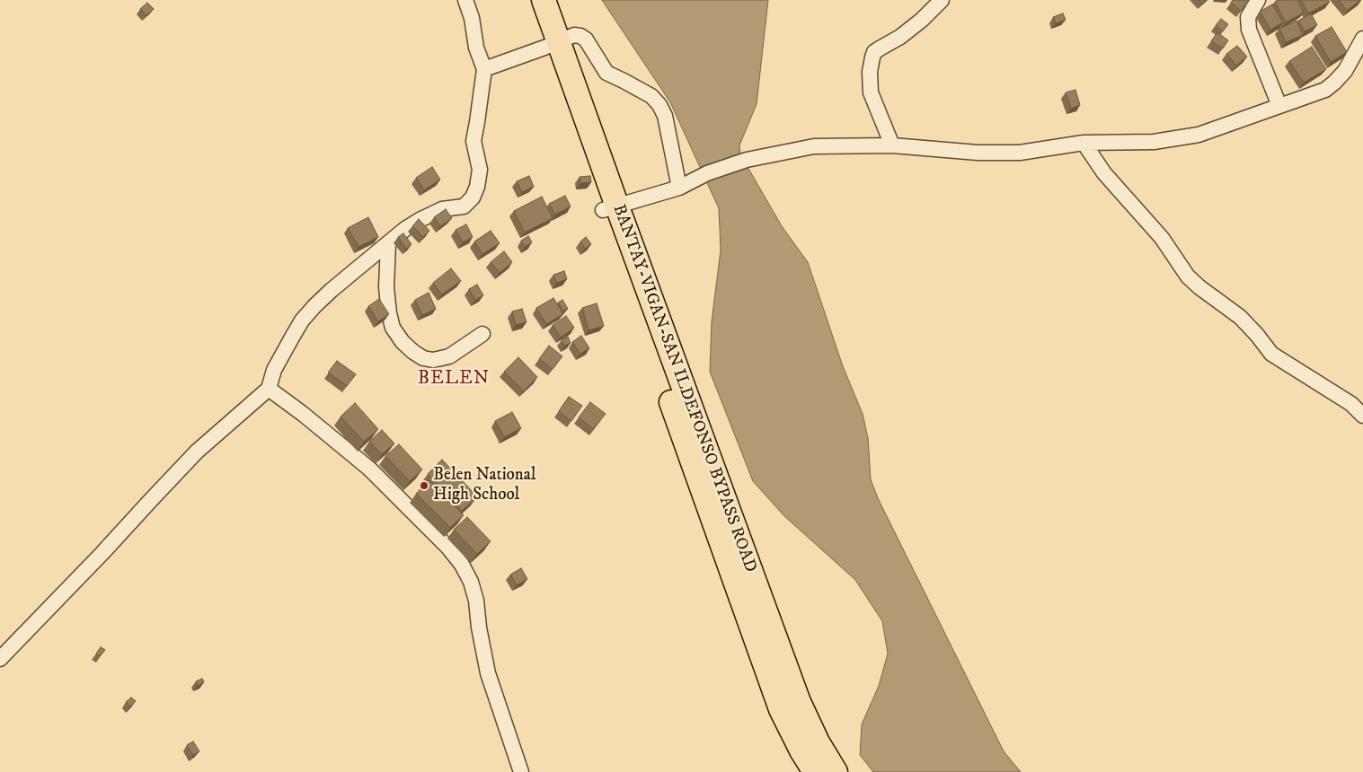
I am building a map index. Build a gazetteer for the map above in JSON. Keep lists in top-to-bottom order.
{
  "streets": {
    "main road": ["BANTAY-VIGAN-SAN ILDEFONSO BYPASS ROAD"]
  },
  "districts": ["BELEN"],
  "places": ["Belen National High School"]
}
